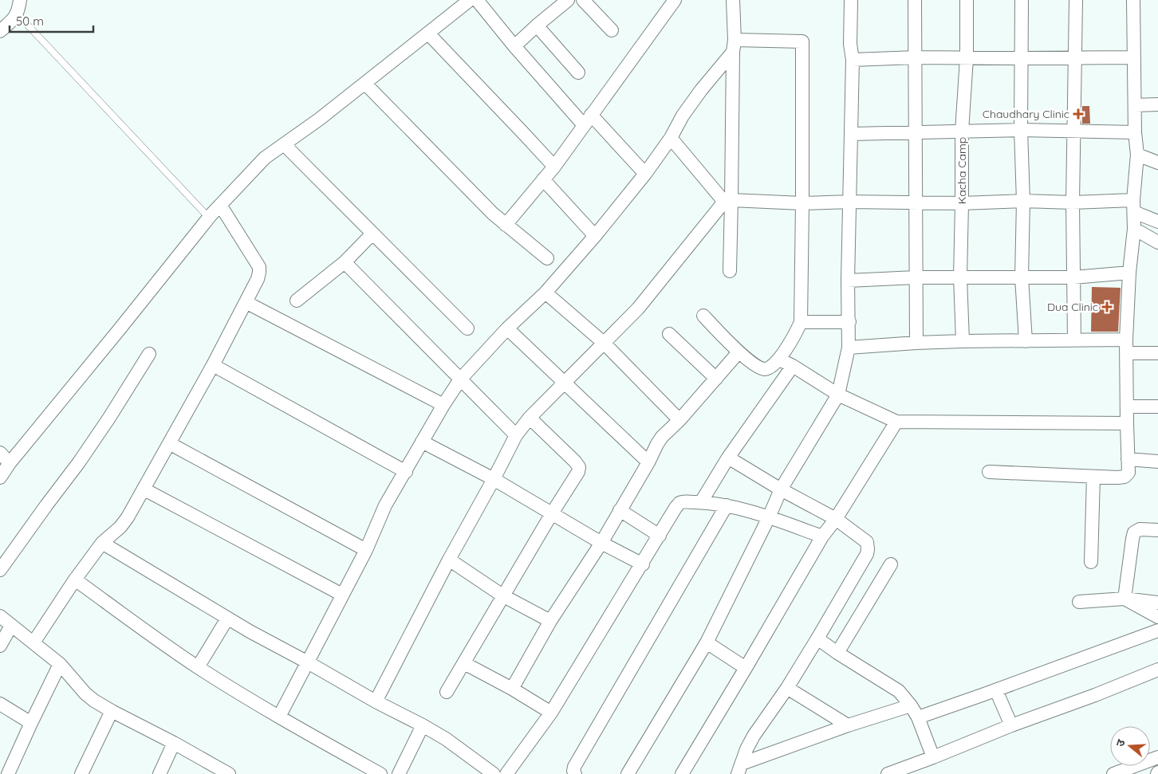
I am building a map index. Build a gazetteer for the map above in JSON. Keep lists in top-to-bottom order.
{
  "streets": {
    "street": ["Kacha Camp"]
  },
  "places": {
    "health": ["Chaudhary Clinic", "Dua Clinic"]
  },
  "scale_bar": "50 m",
  "north": "left"
}
